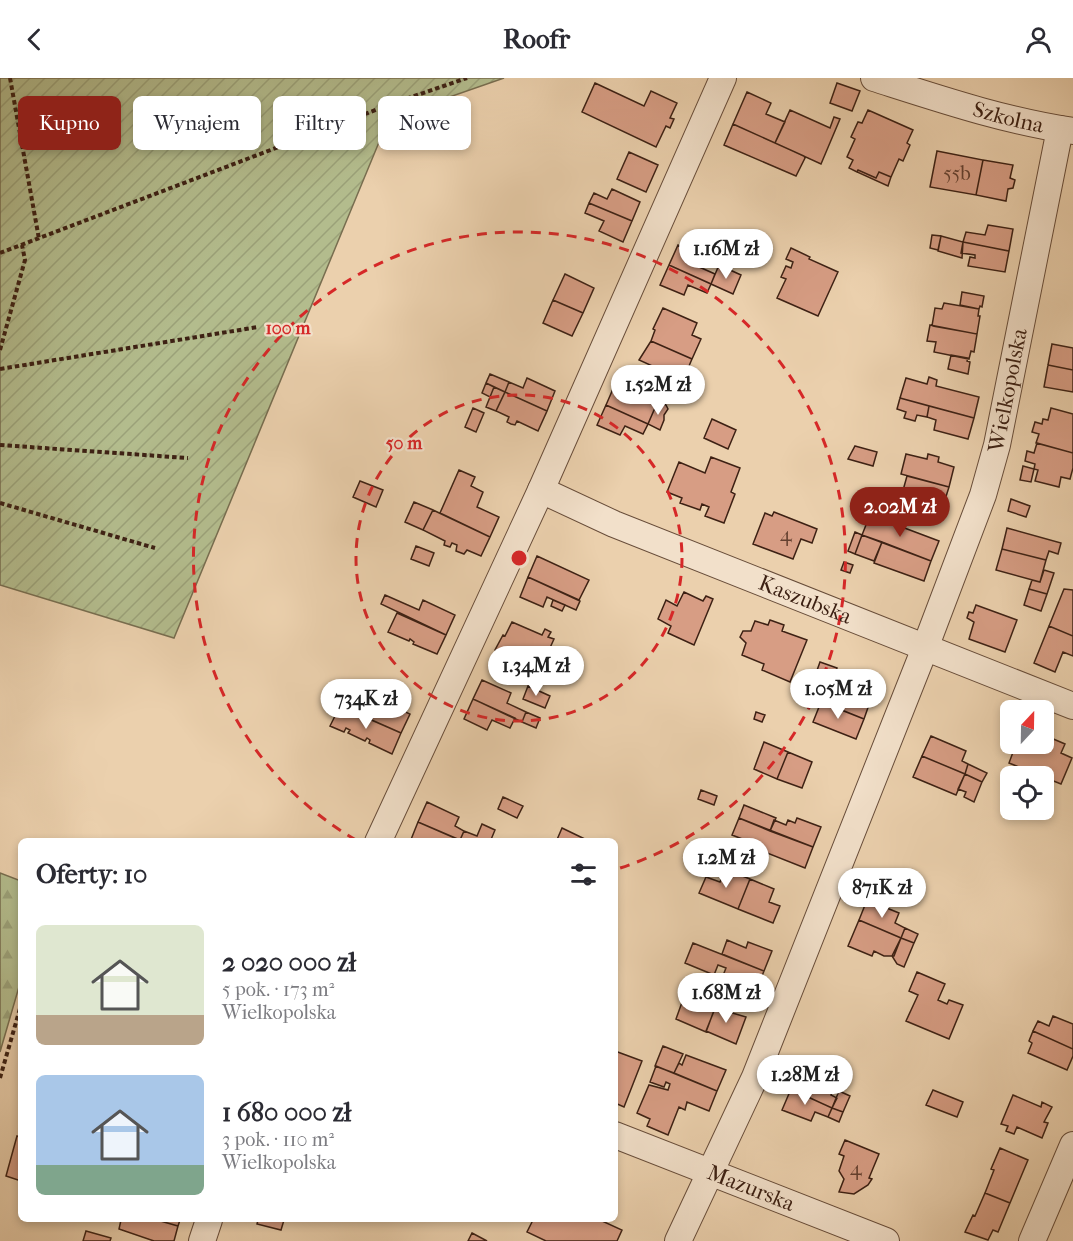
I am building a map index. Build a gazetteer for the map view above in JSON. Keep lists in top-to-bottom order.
{
  "streets": {
    "street": [
      "Szkolna",
      "Wielkopolska",
      "Kaszubska",
      "Mazurska"
    ]
  },
  "crossings": [
    ["Szkolna", "Wielkopolska"],
    ["Wielkopolska", "Kaszubska"],
    ["Wielkopolska", "Mazurska"]
  ],
  "house_numbers": ["55b", "4", "4"],
  "north": "top",
  "page": {
    "header": "Roofr",
    "chip": [
      "Kupno",
      "Wynajem",
      "Filtry",
      "Nowe"
    ],
    "price": [
      "1.16M zł",
      "1.52M zł",
      "2.02M zł",
      "1.34M zł",
      "1.05M zł",
      "734K zł",
      "1.2M zł",
      "871K zł",
      "1.68M zł",
      "1.28M zł"
    ],
    "heading": "Oferty: 10",
    "list": [
      {
        "name": "2 020 000 zł",
        "note": "5 pok. · 173 m² · Wielkopolska"
      },
      {
        "name": "1 680 000 zł",
        "note": "3 pok. · 110 m² · Wielkopolska"
      }
    ]
  },
  "rings": ["100 m", "50 m"]
}
